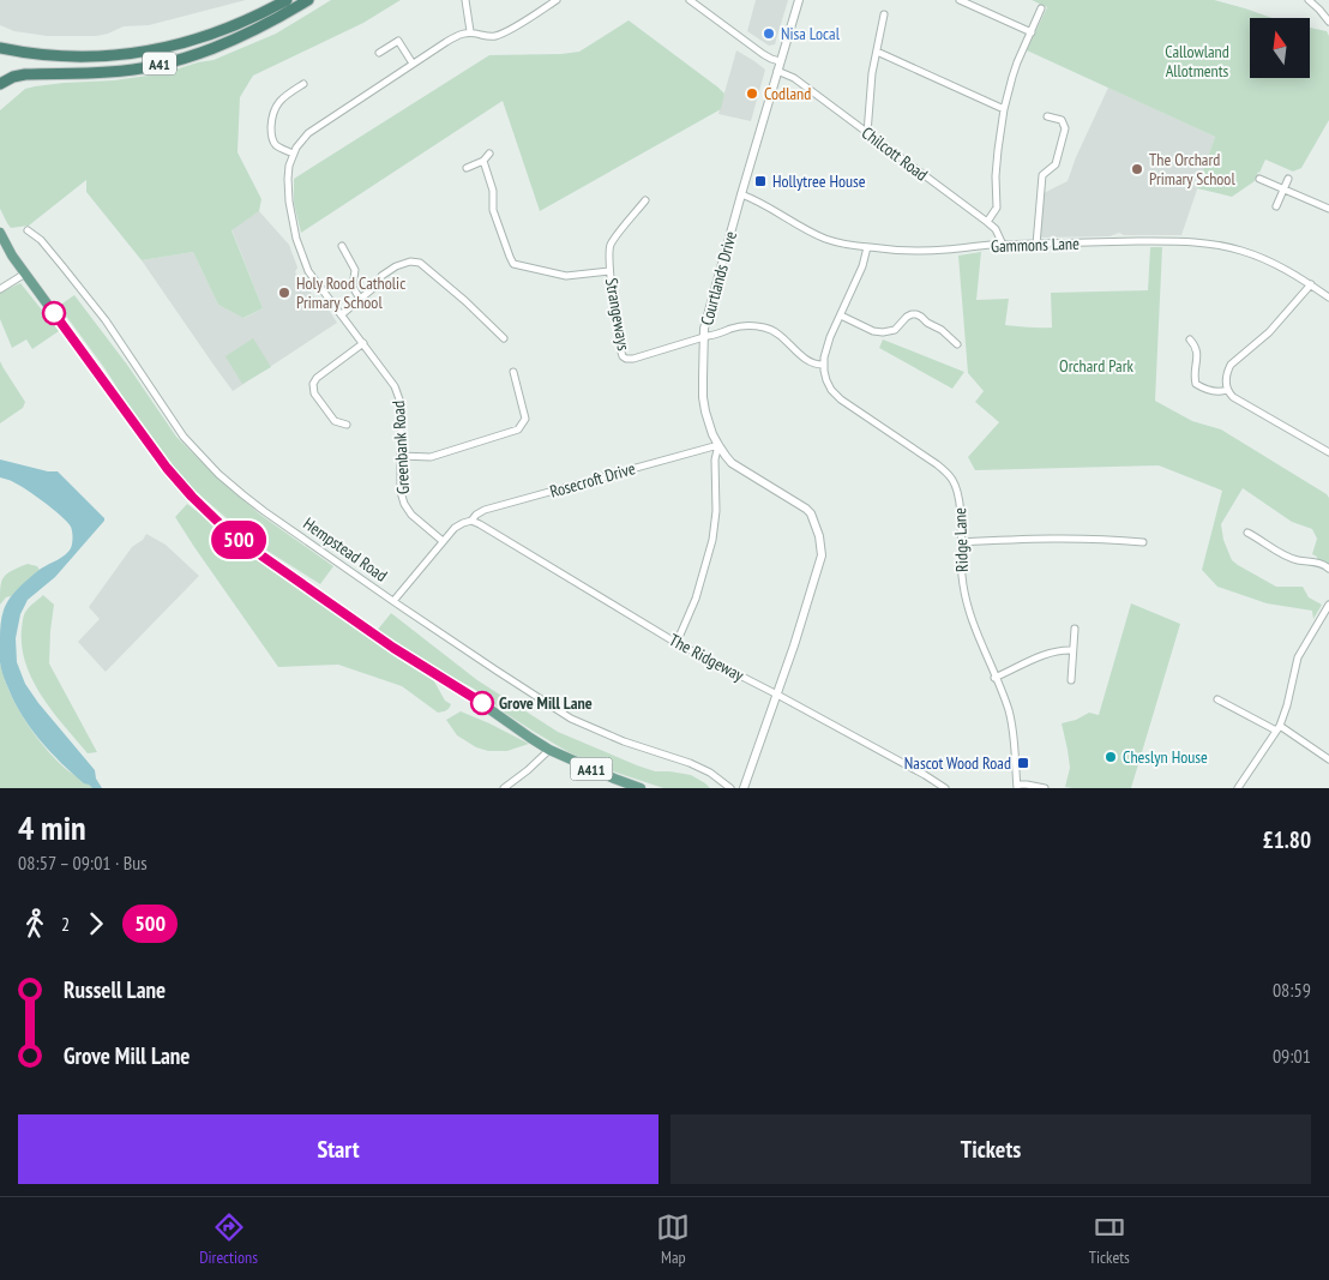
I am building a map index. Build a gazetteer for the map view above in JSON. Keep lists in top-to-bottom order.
{
  "streets": {
    "highway": ["A41"],
    "main road": ["A411"],
    "street": [
      "Chilcott Road",
      "Gammons Lane",
      "Courtlands Drive",
      "Strangeways",
      "Greenbank Road",
      "Rosecroft Drive",
      "Ridge Lane",
      "Hempstead Road",
      "The Ridgeway"
    ]
  },
  "crossings": [
    ["Chilcott Road", "Gammons Lane"],
    ["Chilcott Road", "Courtlands Drive"],
    ["Gammons Lane", "Courtlands Drive"],
    ["Courtlands Drive", "Strangeways"],
    ["Courtlands Drive", "Rosecroft Drive"],
    ["Courtlands Drive", "The Ridgeway"],
    ["Greenbank Road", "Rosecroft Drive"],
    ["Rosecroft Drive", "Hempstead Road"],
    ["Rosecroft Drive", "The Ridgeway"]
  ],
  "parks": ["Callowland Allotments", "Orchard Park"],
  "places": {
    "other": [
      "Nisa Local",
      "Codland",
      "The Orchard Primary School",
      "Holy Rood Catholic Primary School",
      "Grove Mill Lane",
      "Cheslyn House"
    ],
    "transit": ["Hollytree House", "Nascot Wood Road"]
  },
  "lines": ["bus line 500"],
  "north": "top",
  "page": {
    "on_map": "500",
    "heading": ["4 min", "08:57 – 09:01 · Bus", "£1.80"],
    "legs": ["2", "500"],
    "list": [
      {
        "name": "Russell Lane",
        "value": "08:59"
      },
      {
        "name": "Grove Mill Lane",
        "value": "09:01"
      }
    ],
    "buttons": ["Start", "Tickets"],
    "tabs": ["Directions", "Map", "Tickets"]
  }
}
